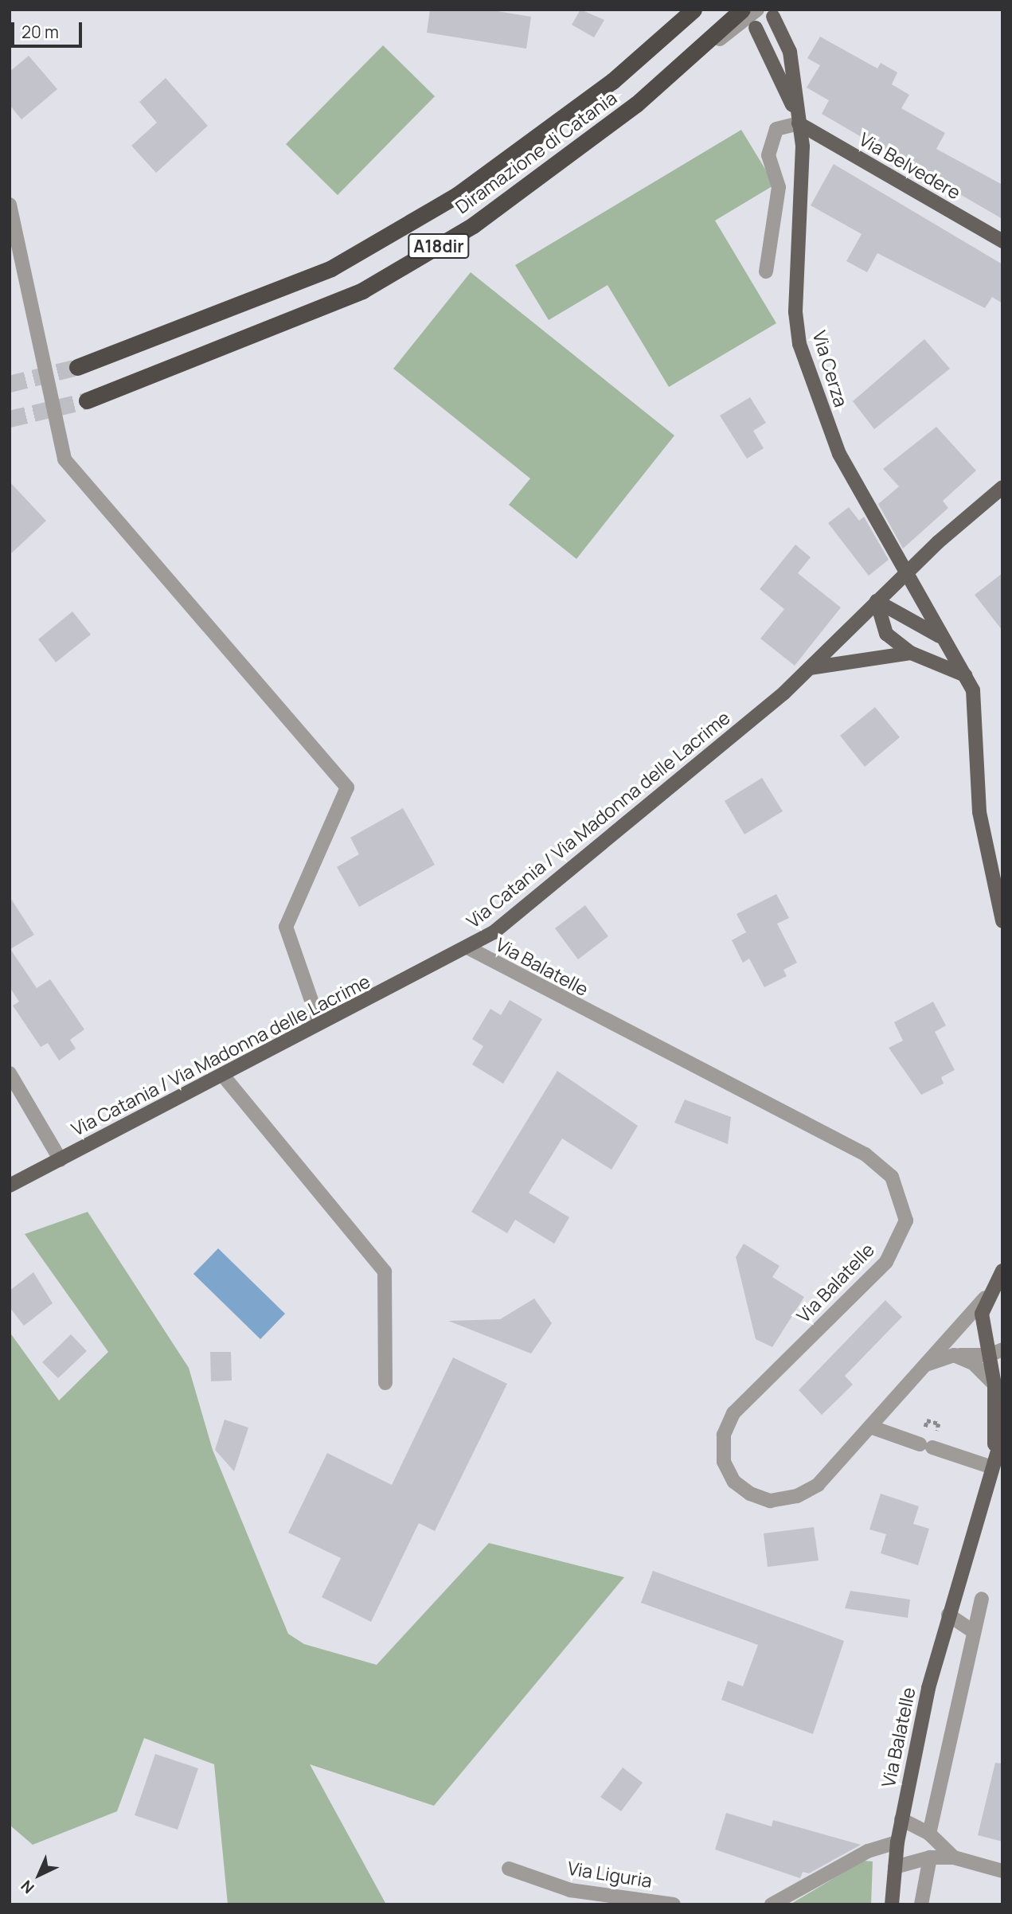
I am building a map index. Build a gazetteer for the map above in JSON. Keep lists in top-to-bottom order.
{
  "streets": {
    "highway": ["Diramazione di Catania", "A18dir"],
    "main road": [
      "Via Belvedere",
      "Via Cerza",
      "Via Catania / Via Madonna delle Lacrime",
      "Via Balatelle"
    ],
    "street": ["Via Liguria"]
  },
  "crossings": [
    ["Via Belvedere", "Via Cerza"],
    ["Via Cerza", "Via Catania / Via Madonna delle Lacrime"],
    ["Via Catania / Via Madonna delle Lacrime", "Via Balatelle"]
  ],
  "scale_bar": "20 m",
  "north": "bottom left"
}
